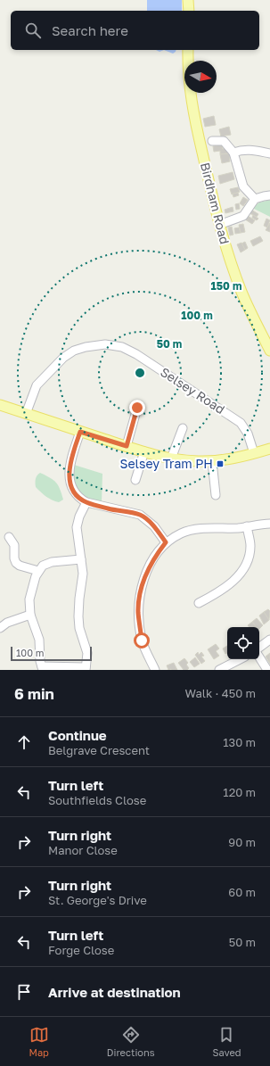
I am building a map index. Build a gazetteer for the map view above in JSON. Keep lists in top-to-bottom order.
{
  "streets": {
    "main road": ["Birdham Road"],
    "street": ["Selsey Road"]
  },
  "places": {
    "transit": ["Selsey Tram PH"]
  },
  "scale_bar": "100 m",
  "north": "right",
  "page": {
    "search": "Search here",
    "scale": "100 m",
    "heading": ["6 min", "Walk · 450 m"],
    "list": [
      ["Continue", "Belgrave Crescent", "130 m"],
      ["Turn left", "Southfields Close", "120 m"],
      ["Turn right", "Manor Close", "90 m"],
      ["Turn right", "St. George's Drive", "60 m"],
      ["Turn left", "Forge Close", "50 m"],
      "Arrive at destination"
    ],
    "nav": ["Map", "Directions", "Saved"]
  },
  "rings": ["150 m", "100 m", "50 m"]
}
